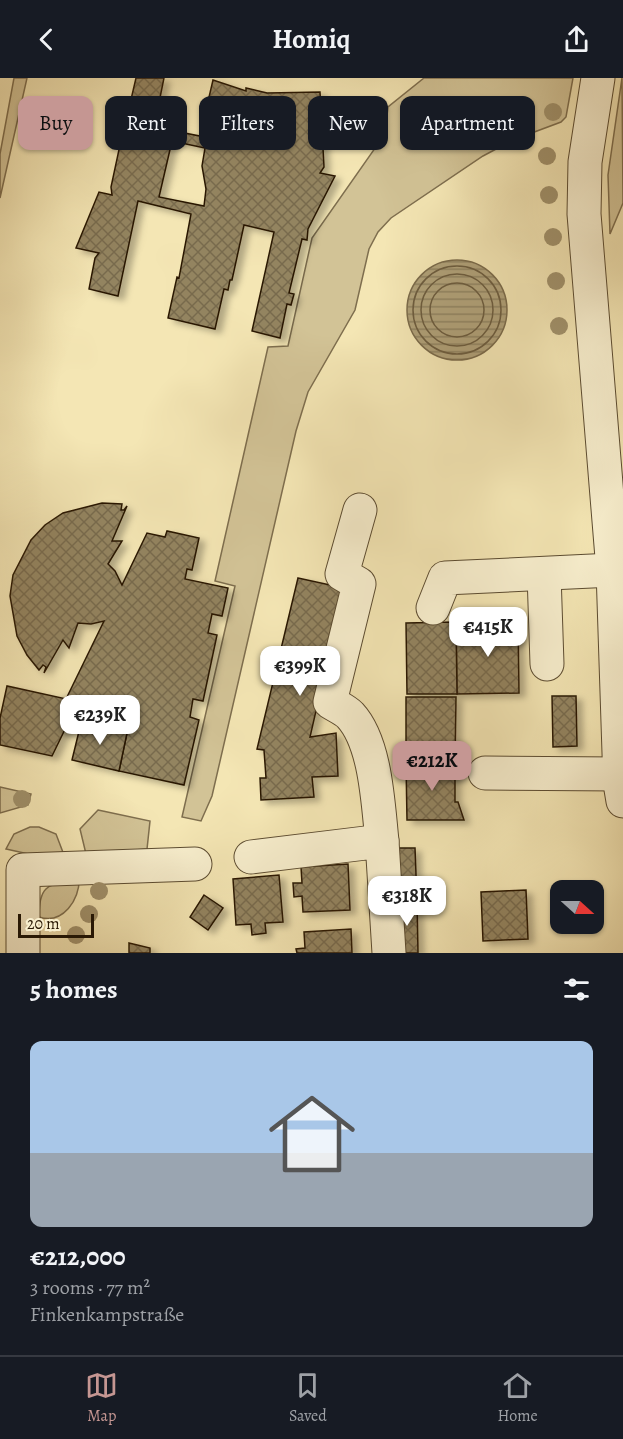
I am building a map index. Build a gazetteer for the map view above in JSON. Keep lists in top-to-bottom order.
{
  "scale_bar": "20 m",
  "north": "right",
  "page": {
    "header": "Homiq",
    "chip": [
      "Buy",
      "Rent",
      "Filters",
      "New",
      "Apartment"
    ],
    "price": [
      "€415K",
      "€399K",
      "€239K",
      "€212K",
      "€318K"
    ],
    "scale": "20 m",
    "heading": "5 homes",
    "list": [
      {
        "name": "€212,000",
        "note": "3 rooms · 77 m² · Finkenkampstraße"
      }
    ],
    "tabs": ["Map", "Saved", "Home"]
  }
}
